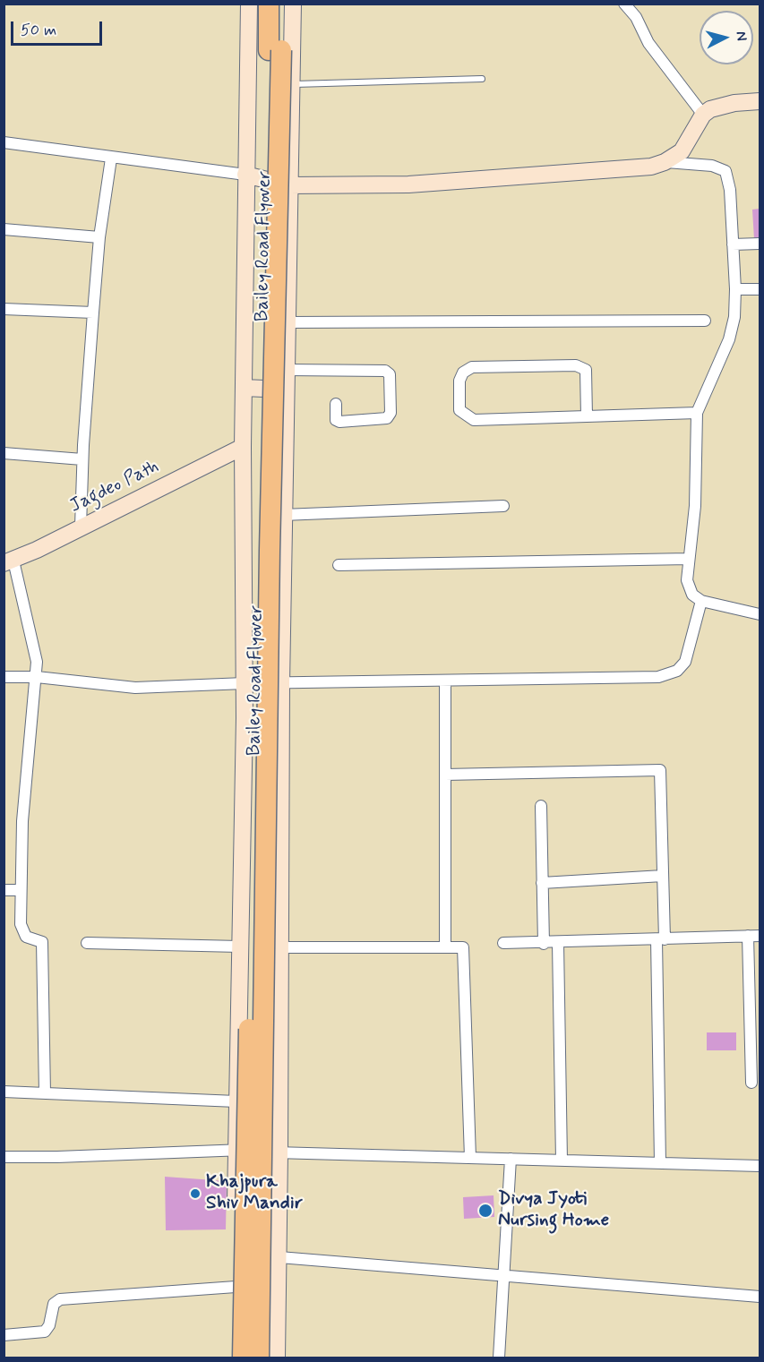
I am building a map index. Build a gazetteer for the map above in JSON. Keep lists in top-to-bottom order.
{
  "streets": {
    "highway": ["Bailey Road Flyover"],
    "main road": ["Jagdeo Path"]
  },
  "places": ["Khajpura Shiv Mandir", "Divya Jyoti Nursing Home"],
  "scale_bar": "50 m",
  "north": "right"
}
